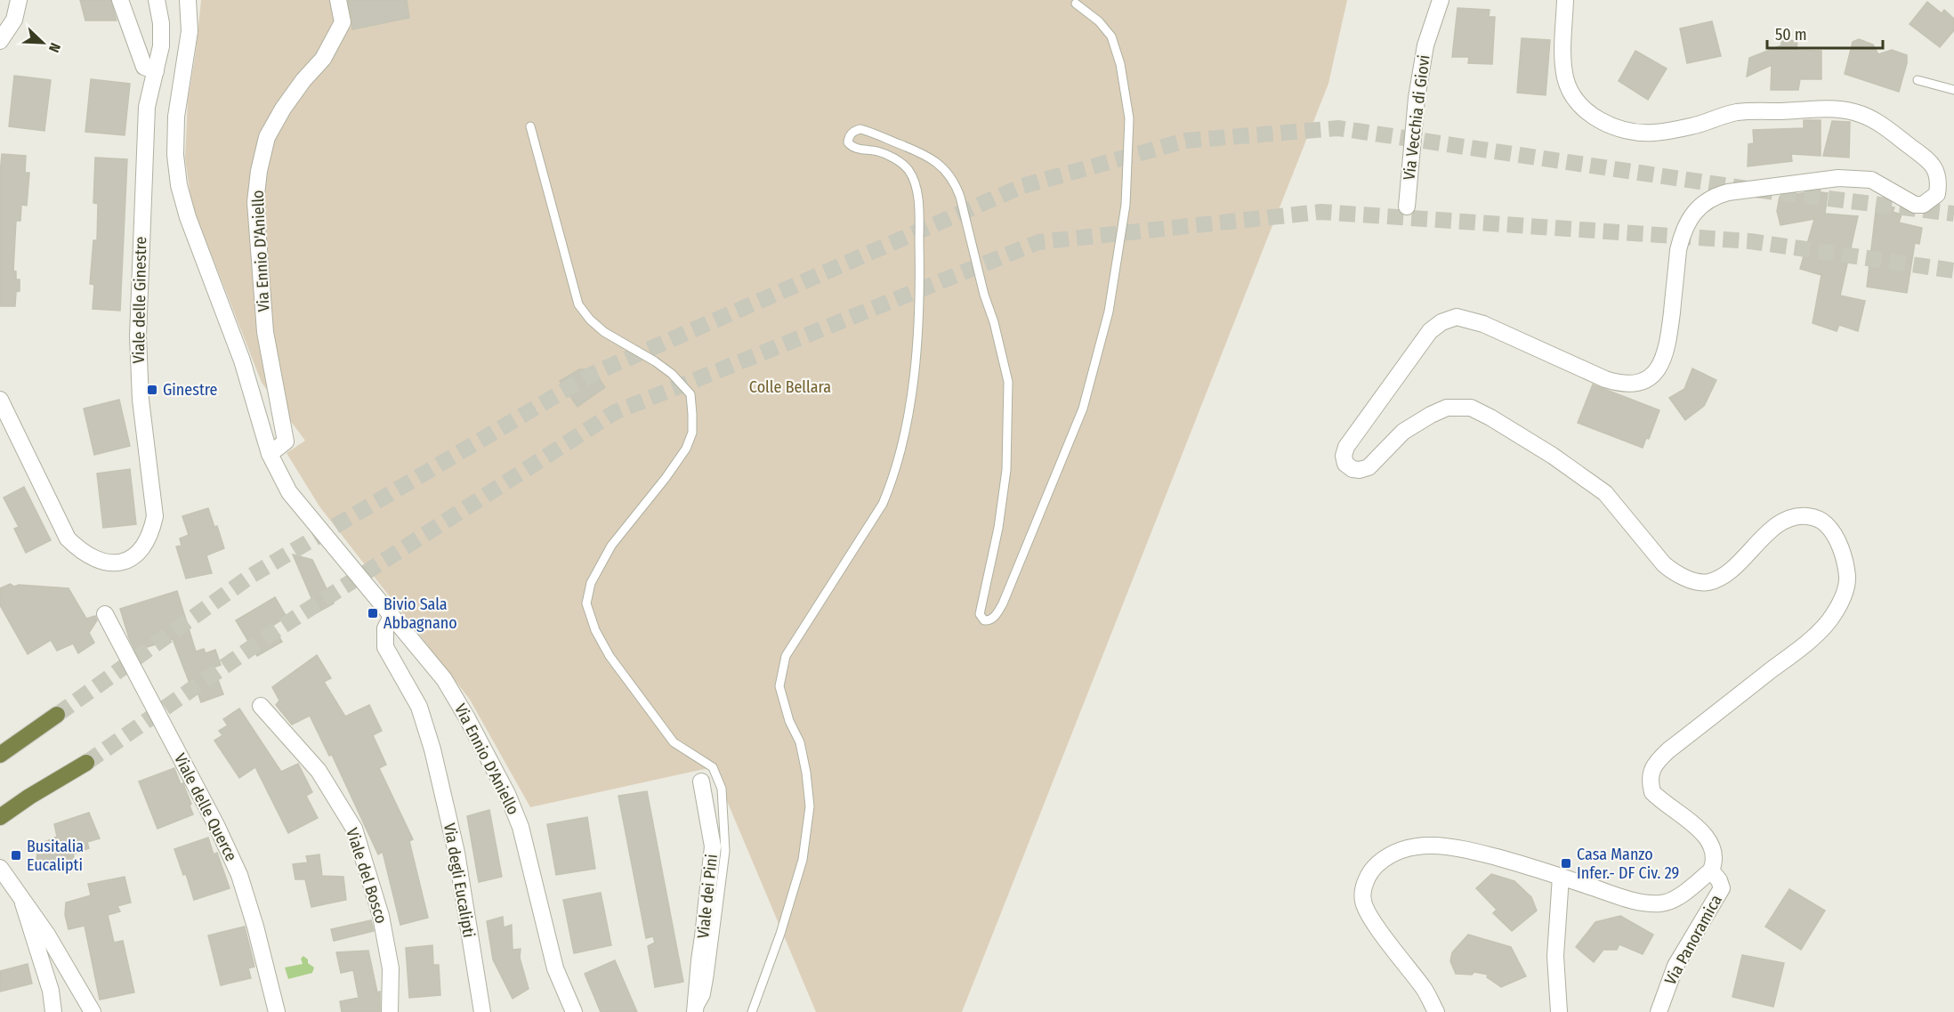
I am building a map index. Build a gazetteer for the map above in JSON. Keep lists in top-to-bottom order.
{
  "streets": {
    "street": [
      "Via Vecchia di Giovi",
      "Via Ennio D'Aniello",
      "Viale delle Ginestre",
      "Viale delle Querce",
      "Viale del Bosco",
      "Via degli Eucalipti",
      "Viale dei Pini",
      "Via Panoramica"
    ]
  },
  "crossings": [
    ["Via Ennio D'Aniello", "Via degli Eucalipti"]
  ],
  "parks": ["Colle Bellara"],
  "places": {
    "transit": [
      "Ginestre",
      "Bivio Sala Abbagnano",
      "Busitalia Eucalipti",
      "Casa Manzo Infer.- DF Civ. 29"
    ]
  },
  "scale_bar": "50 m",
  "north": "bottom right"
}
